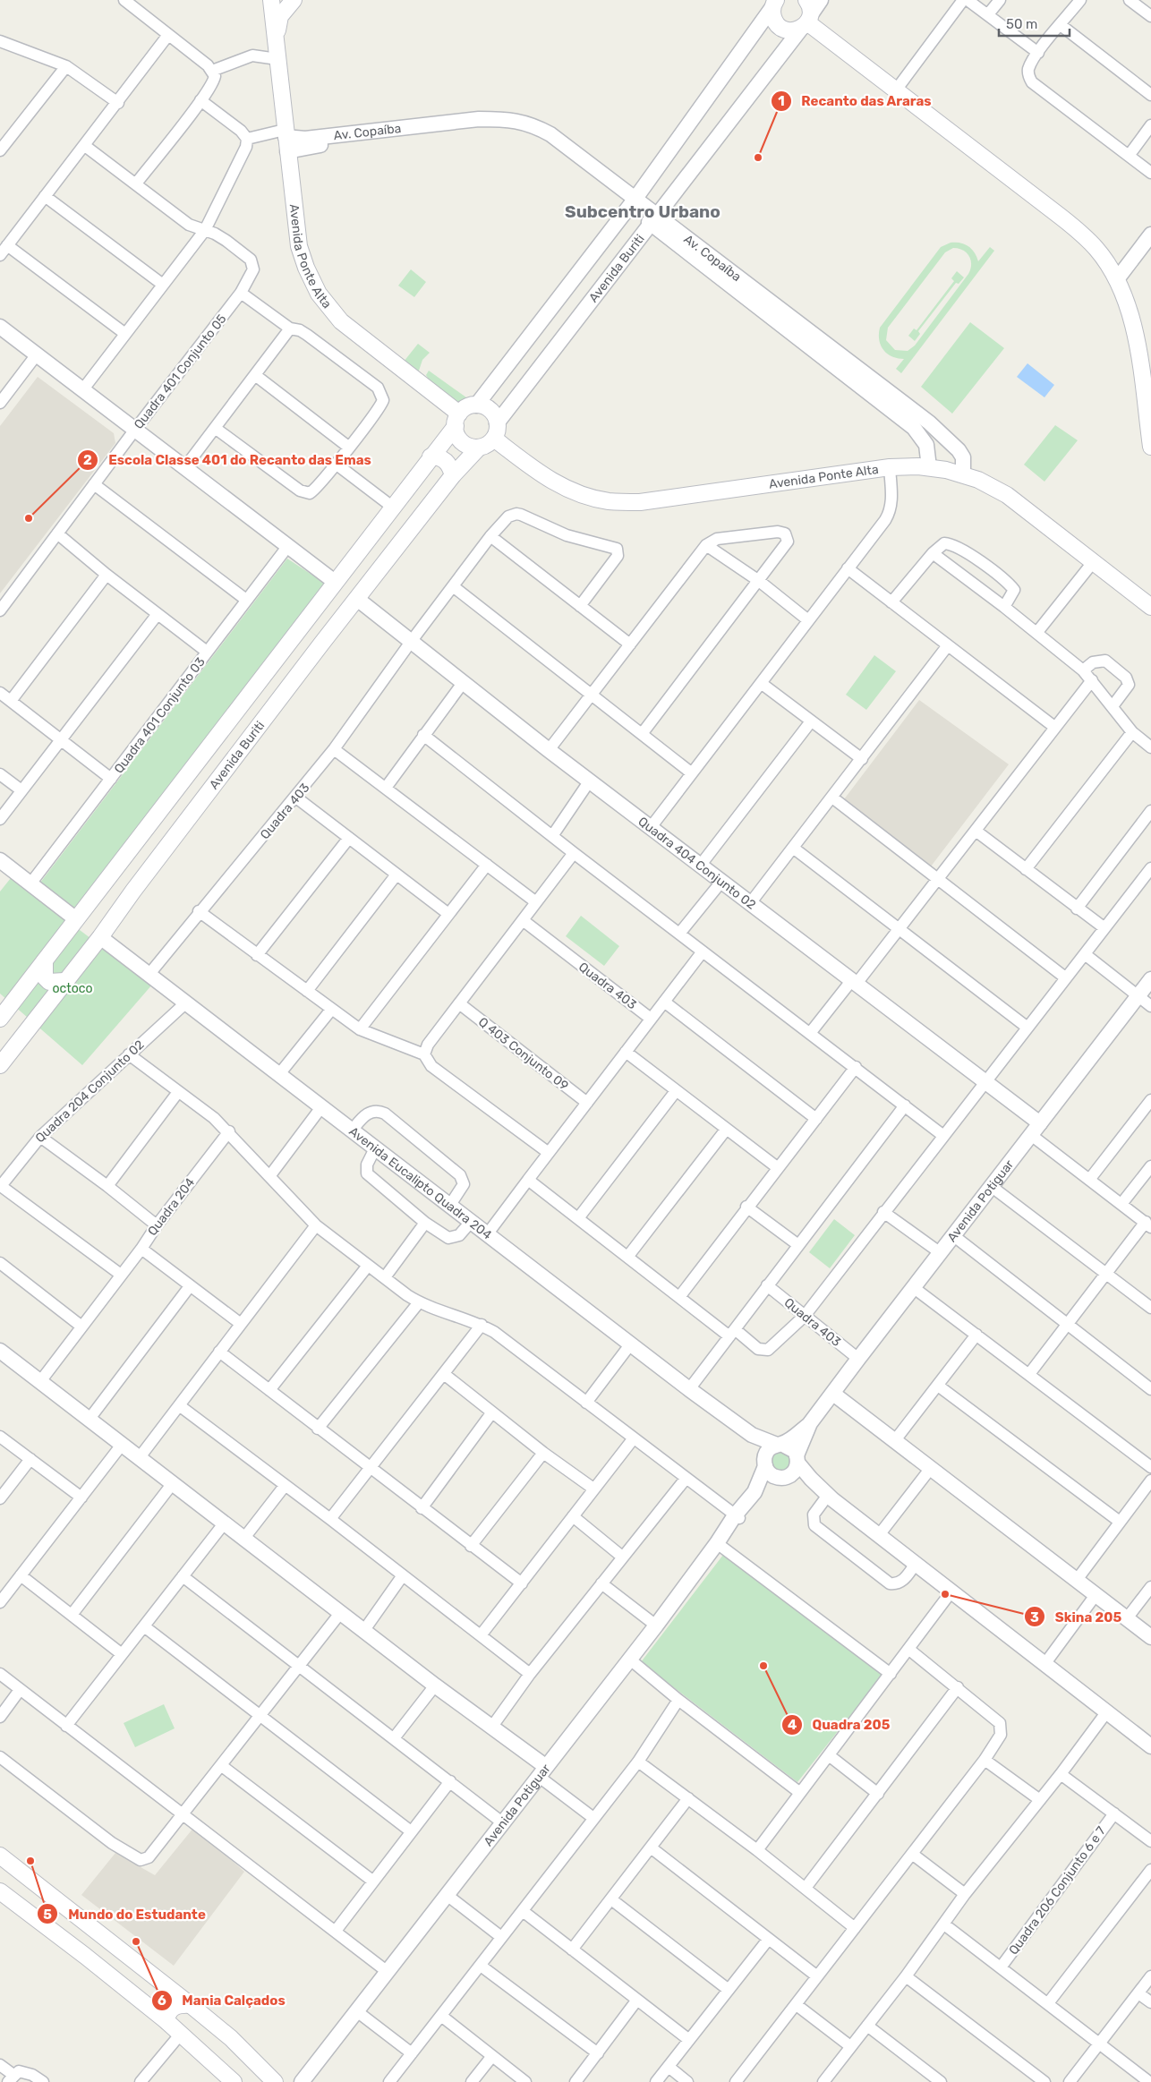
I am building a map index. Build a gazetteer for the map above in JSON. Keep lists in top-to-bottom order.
{
  "streets": {
    "main road": ["Avenida Ponte Alta", "Avenida Buriti"],
    "street": [
      "Av. Copaíba",
      "Quadra 401 Conjunto 05",
      "Quadra 401 Conjunto 03",
      "Quadra 403",
      "Quadra 404 Conjunto 02",
      "Q 403 Conjunto 09",
      "Quadra 204 Conjunto 02",
      "Avenida Eucalipto Quadra 204",
      "Avenida Potiguar",
      "Quadra 204",
      "Quadra 206 Conjunto 6 e 7"
    ]
  },
  "crossings": [
    ["Av. Copaíba", "Avenida Ponte Alta"],
    ["Av. Copaíba", "Avenida Buriti"],
    ["Avenida Ponte Alta", "Avenida Buriti"],
    ["Avenida Buriti", "Quadra 404 Conjunto 02"],
    ["Avenida Buriti", "Avenida Eucalipto Quadra 204"],
    ["Quadra 403", "Quadra 404 Conjunto 02"],
    ["Quadra 403", "Avenida Eucalipto Quadra 204"],
    ["Quadra 403", "Avenida Potiguar"],
    ["Quadra 404 Conjunto 02", "Avenida Potiguar"],
    ["Quadra 204 Conjunto 02", "Avenida Eucalipto Quadra 204"]
  ],
  "districts": ["Subcentro Urbano"],
  "parks": ["octoco"],
  "places": [
    "Recanto das Araras",
    "Escola Classe 401 do Recanto das Emas",
    "Skina 205",
    "Quadra 205",
    "Mundo do Estudante",
    "Mania Calçados"
  ],
  "scale_bar": "50 m"
}
